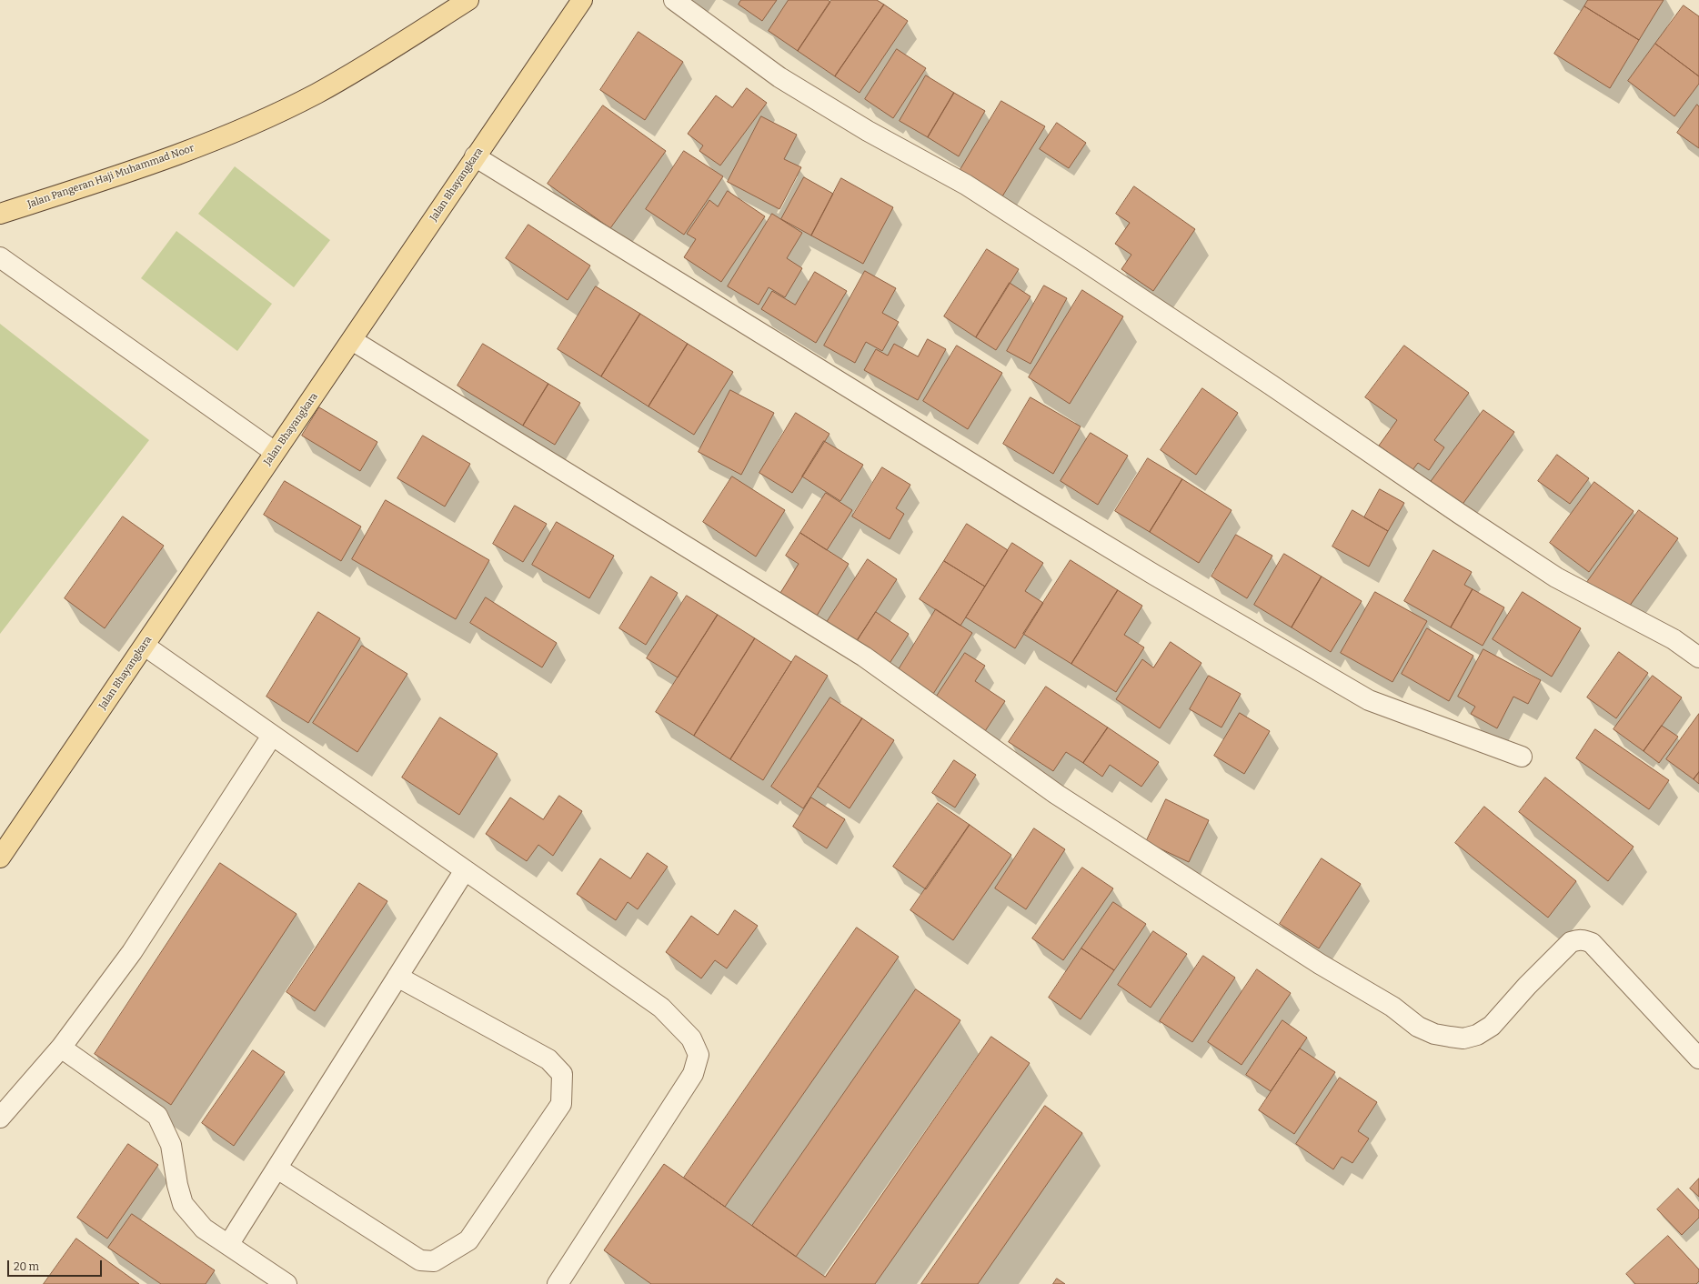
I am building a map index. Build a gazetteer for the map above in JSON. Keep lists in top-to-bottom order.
{
  "streets": {
    "main road": ["Jalan Pangeran Haji Muhammad Noor", "Jalan Bhayangkara"]
  },
  "scale_bar": "20 m"
}
